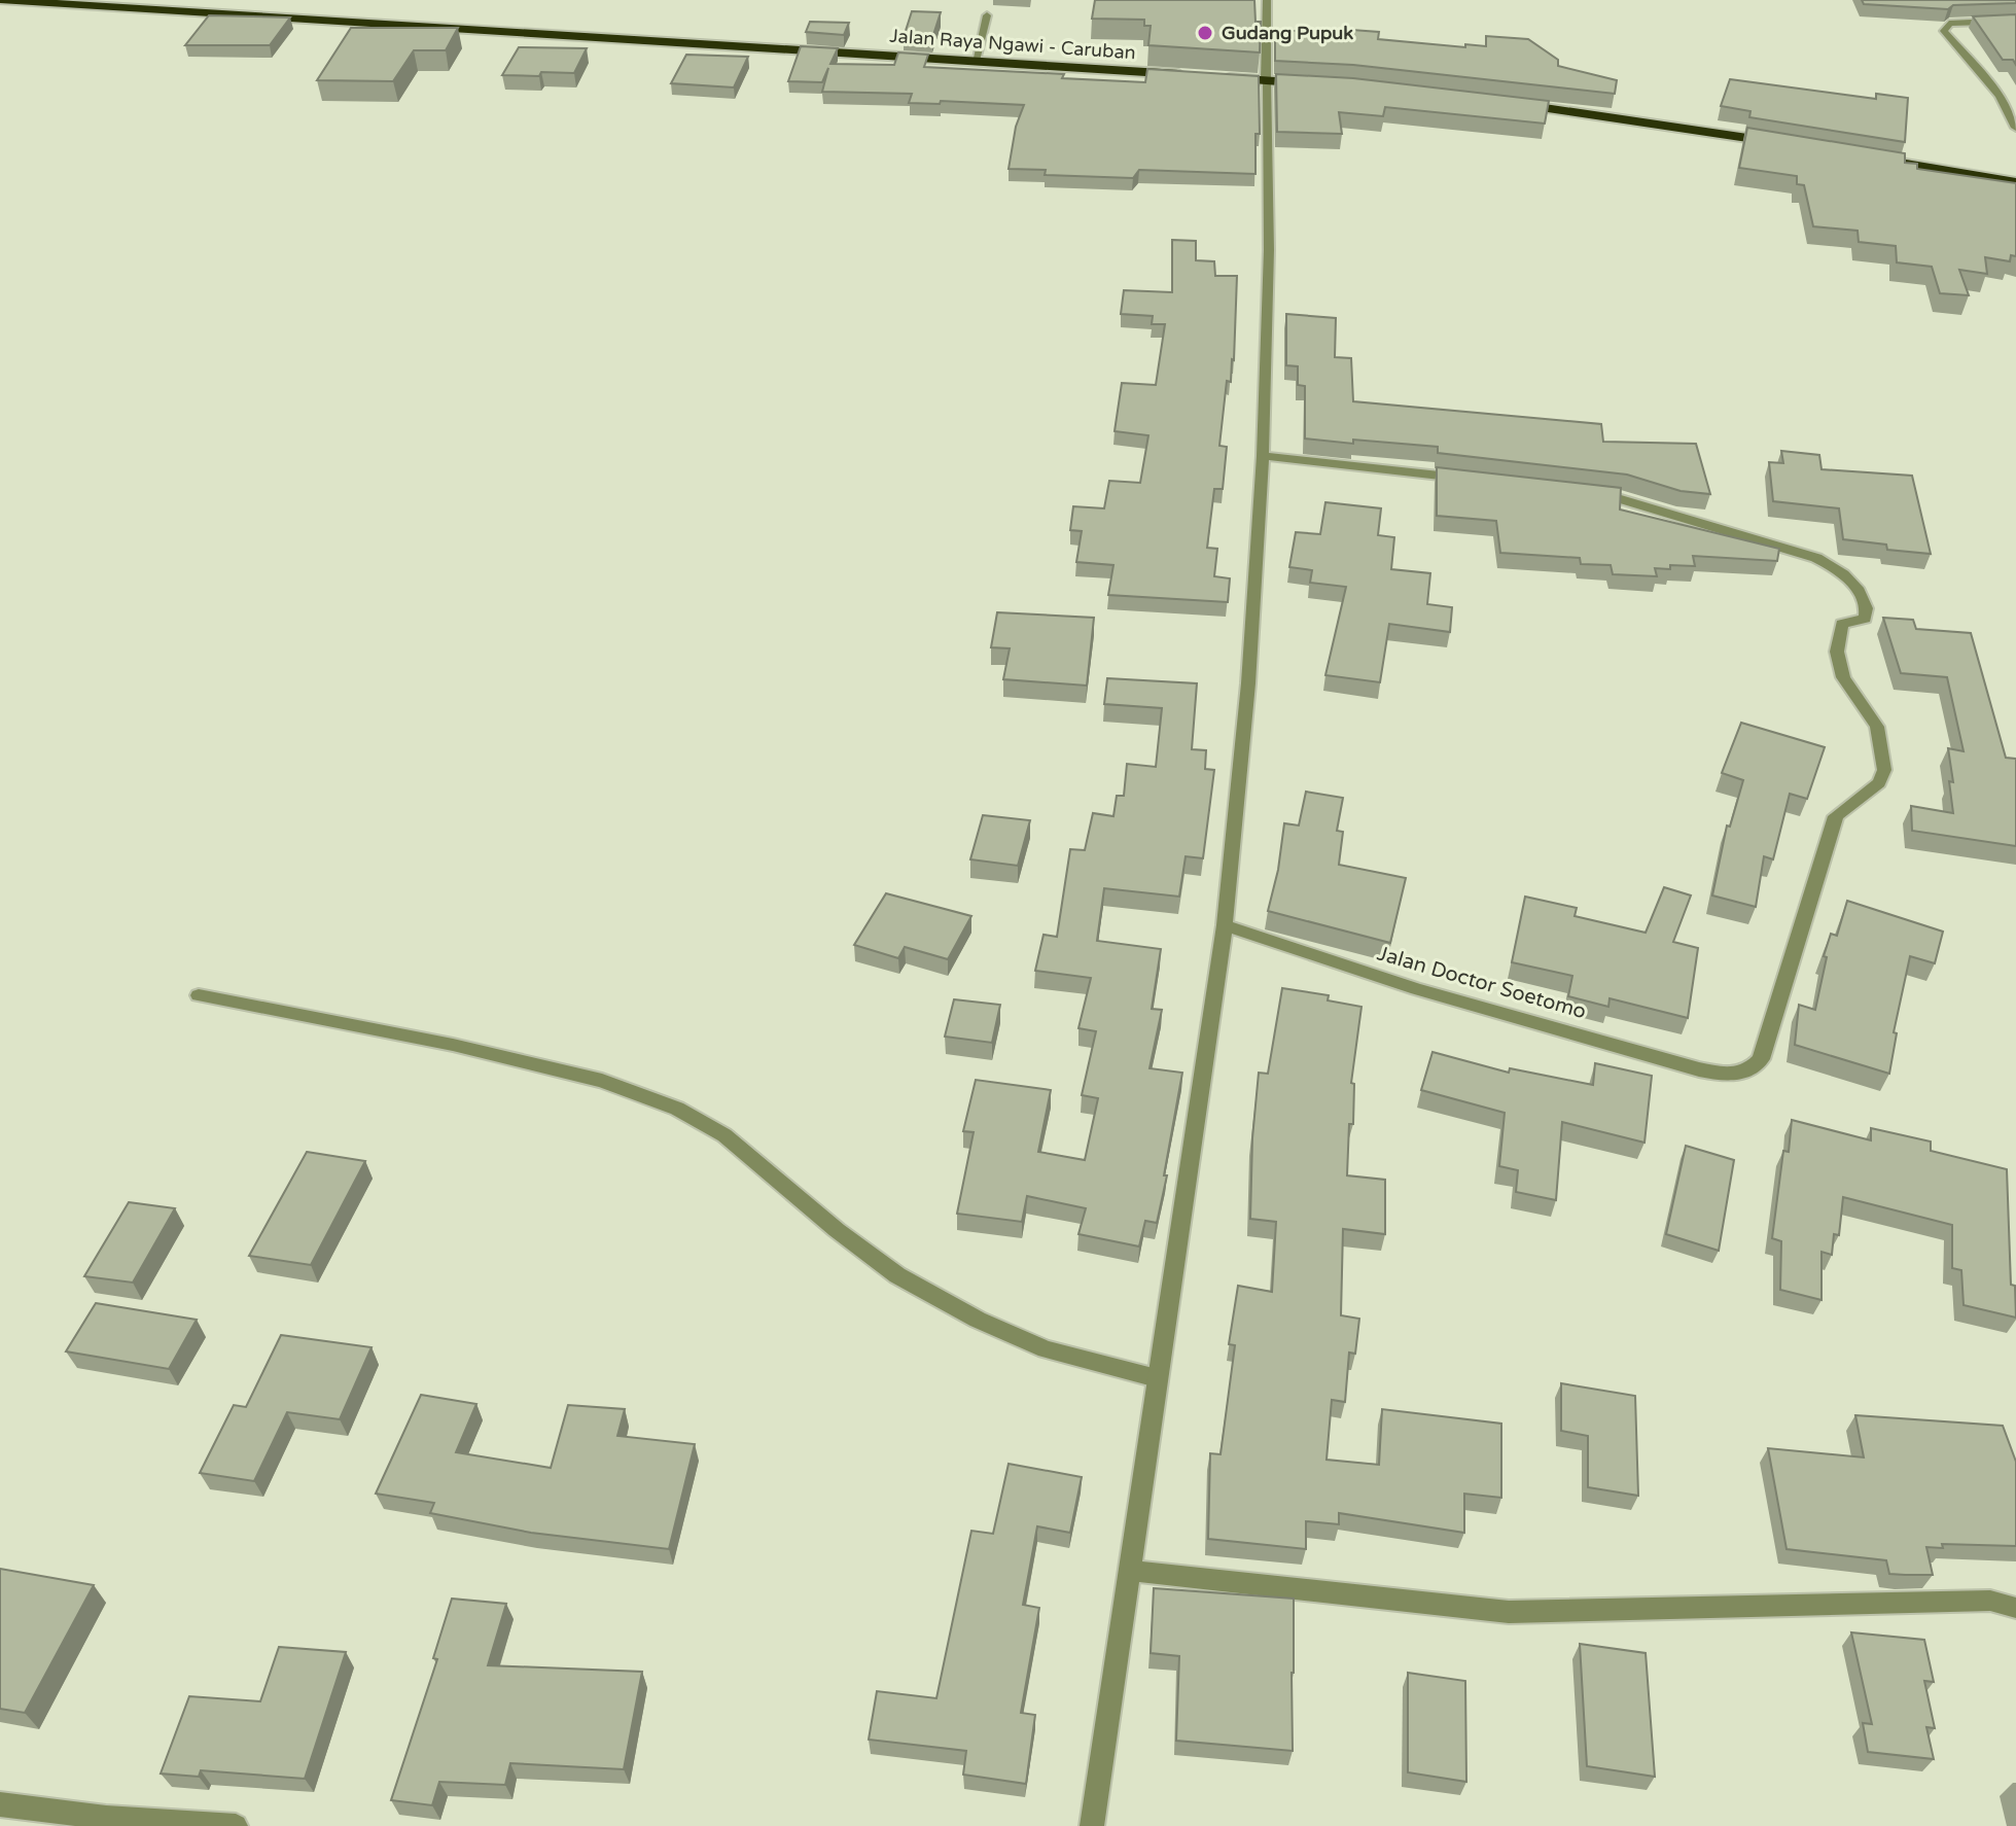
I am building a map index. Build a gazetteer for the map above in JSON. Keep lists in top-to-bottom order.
{
  "streets": {
    "highway": ["Jalan Raya Ngawi - Caruban"],
    "street": ["Jalan Doctor Soetomo"]
  },
  "places": ["Gudang Pupuk"]
}
